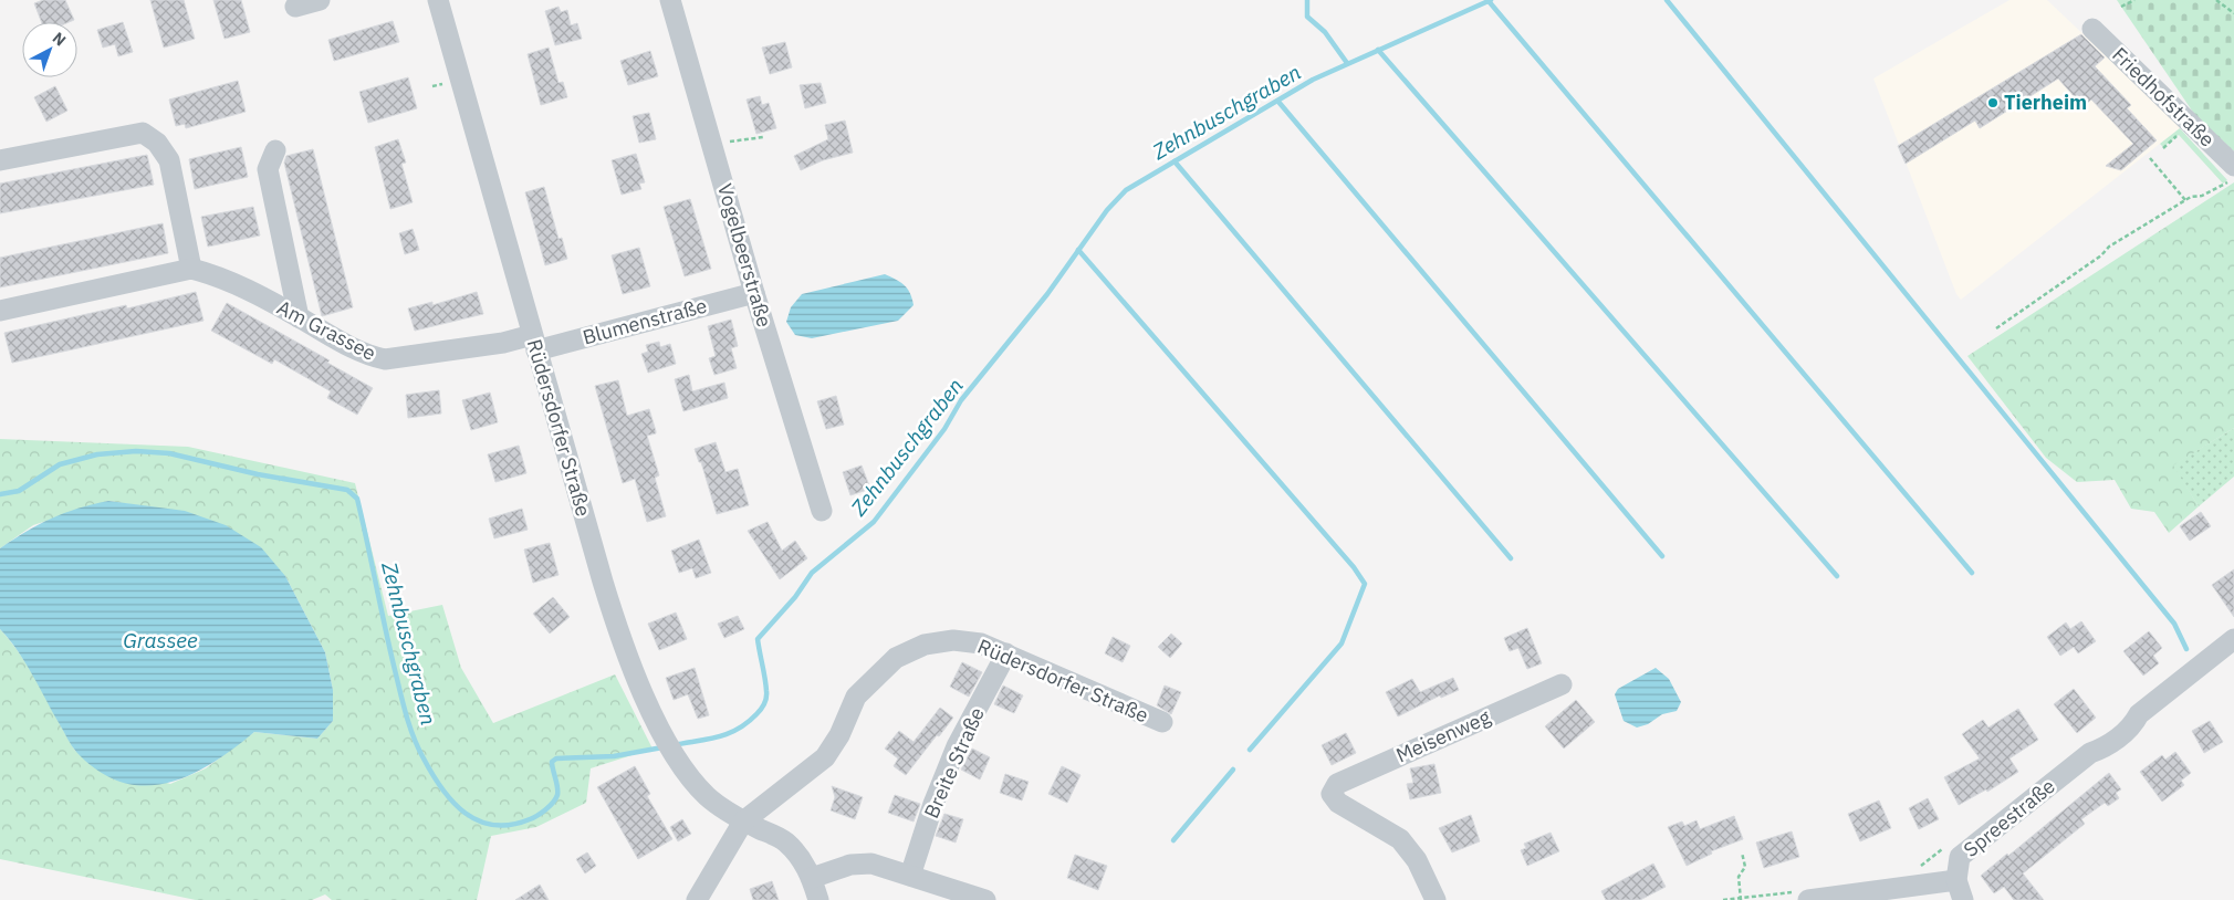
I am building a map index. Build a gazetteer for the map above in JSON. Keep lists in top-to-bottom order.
{
  "streets": {
    "street": [
      "Friedhofstraße",
      "Vogelbeerstraße",
      "Blumenstraße",
      "Am Grassee",
      "Rüdersdorfer Straße",
      "Meisenweg",
      "Breite Straße",
      "Spreestraße"
    ]
  },
  "crossings": [
    ["Vogelbeerstraße", "Blumenstraße"],
    ["Blumenstraße", "Am Grassee"],
    ["Blumenstraße", "Rüdersdorfer Straße"],
    ["Am Grassee", "Rüdersdorfer Straße"],
    ["Rüdersdorfer Straße", "Breite Straße"]
  ],
  "water": ["Zehnbuschgraben", "Grassee"],
  "places": ["Tierheim"],
  "north": "top right"
}
